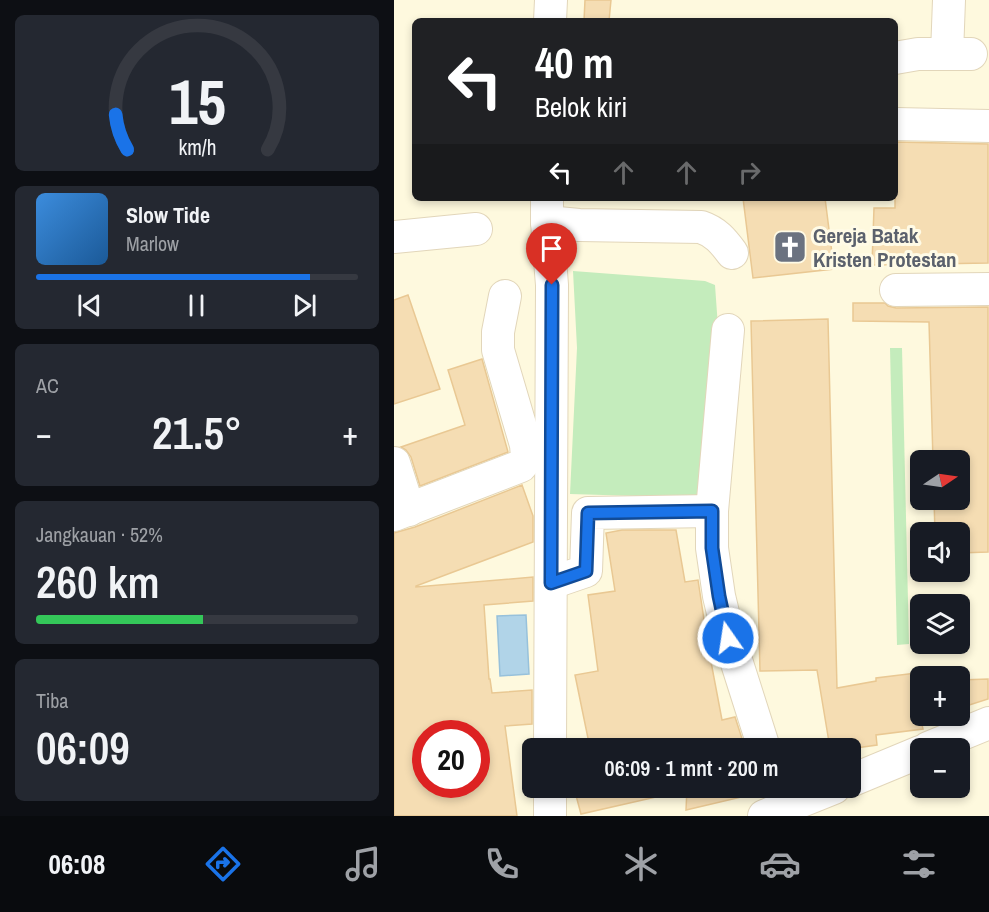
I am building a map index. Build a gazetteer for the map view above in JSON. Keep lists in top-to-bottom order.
{
  "places": {
    "church": ["Gereja Batak Kristen Protestan"]
  },
  "north": "right",
  "page": {
    "turn": ["40 m", "Belok kiri"],
    "song": ["Slow Tide", "Marlow"],
    "tile": [
      "AC",
      ["Jangkauan · 52%", "260 km"],
      ["Tiba", "06:09"]
    ],
    "heat": ["−", "21.5°", "+"],
    "map_buttons": ["+", "−"],
    "limit": "20",
    "trip": "06:09 · 1 mnt · 200 m",
    "tabs": "06:08",
    "gauge": ["15", "km/h"]
  }
}
